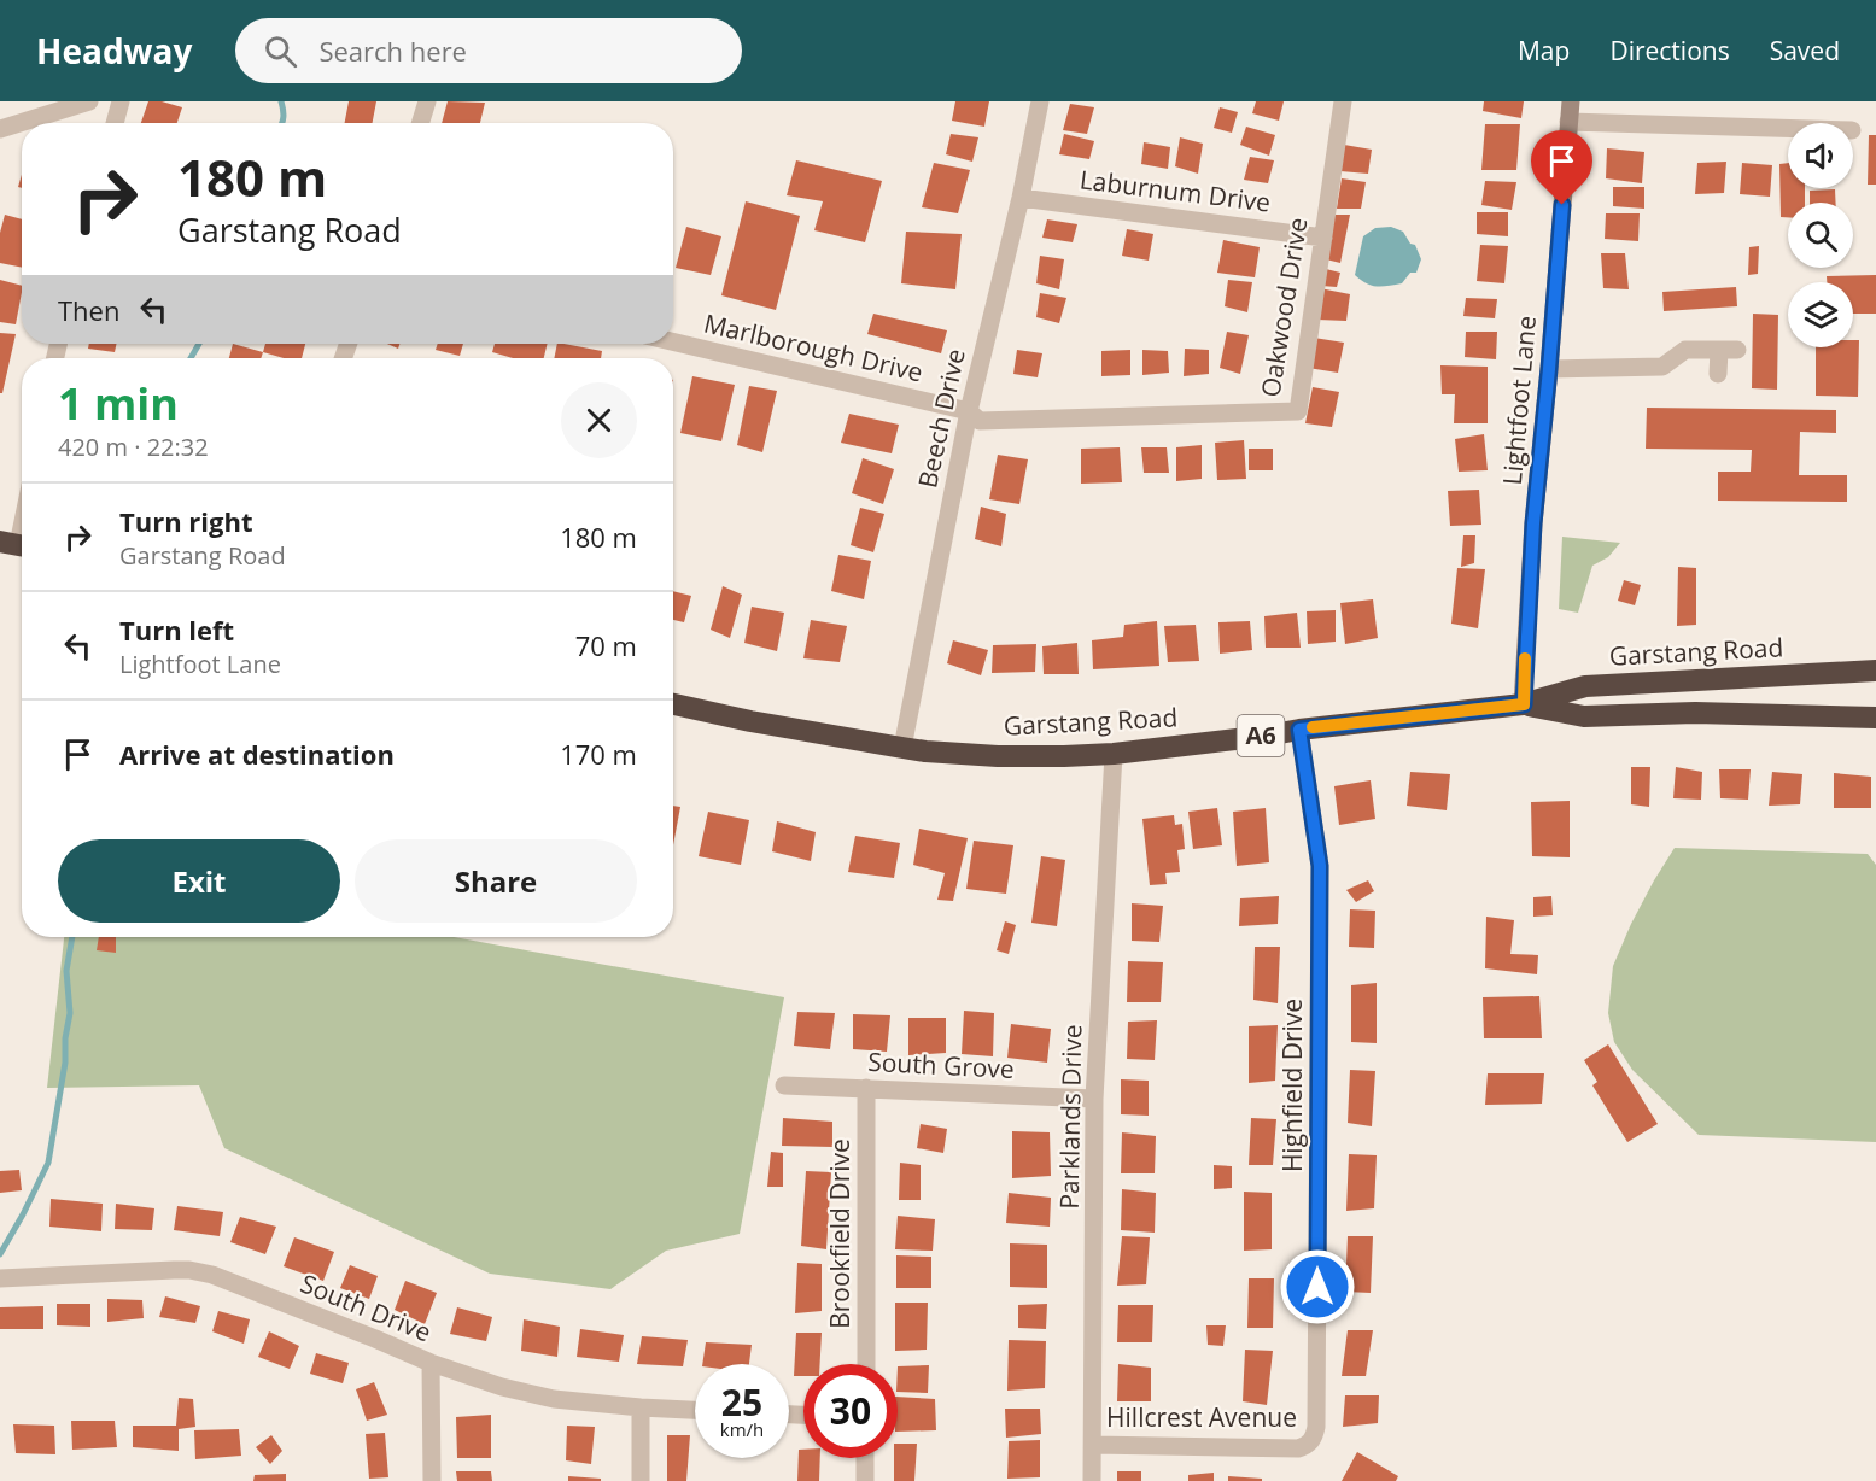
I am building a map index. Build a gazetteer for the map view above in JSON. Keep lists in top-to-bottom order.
{
  "streets": {
    "highway": ["Garstang Road", "A6"],
    "street": [
      "Laburnum Drive",
      "Oakwood Drive",
      "Marlborough Drive",
      "Lightfoot Lane",
      "Beech Drive",
      "South Grove",
      "Highfield Drive",
      "Parklands Drive",
      "Brookfield Drive",
      "South Drive",
      "Hillcrest Avenue"
    ]
  },
  "crossings": [
    ["Laburnum Drive", "Oakwood Drive"],
    ["Laburnum Drive", "Beech Drive"],
    ["Oakwood Drive", "Marlborough Drive"],
    ["Oakwood Drive", "Beech Drive"],
    ["Marlborough Drive", "Beech Drive"],
    ["Lightfoot Lane", "Garstang Road"],
    ["Beech Drive", "Garstang Road"],
    ["Garstang Road", "Highfield Drive"],
    ["Garstang Road", "Parklands Drive"],
    ["South Grove", "Parklands Drive"],
    ["South Grove", "Brookfield Drive"],
    ["Highfield Drive", "Hillcrest Avenue"],
    ["Parklands Drive", "Hillcrest Avenue"]
  ],
  "page": {
    "header": "Headway",
    "search": "Search here",
    "nav": ["Map", "Directions", "Saved"],
    "turn": ["180 m", "Garstang Road"],
    "then": "Then",
    "heading": ["1 min", "420 m · 22:32"],
    "list": [
      {
        "name": "Turn right",
        "note": "Garstang Road",
        "value": "180 m"
      },
      {
        "name": "Turn left",
        "note": "Lightfoot Lane",
        "value": "70 m"
      },
      {
        "name": "Arrive at destination",
        "value": "170 m"
      }
    ],
    "buttons": ["Exit", "Share"],
    "speed": "25 km/h",
    "limit": "30"
  }
}
